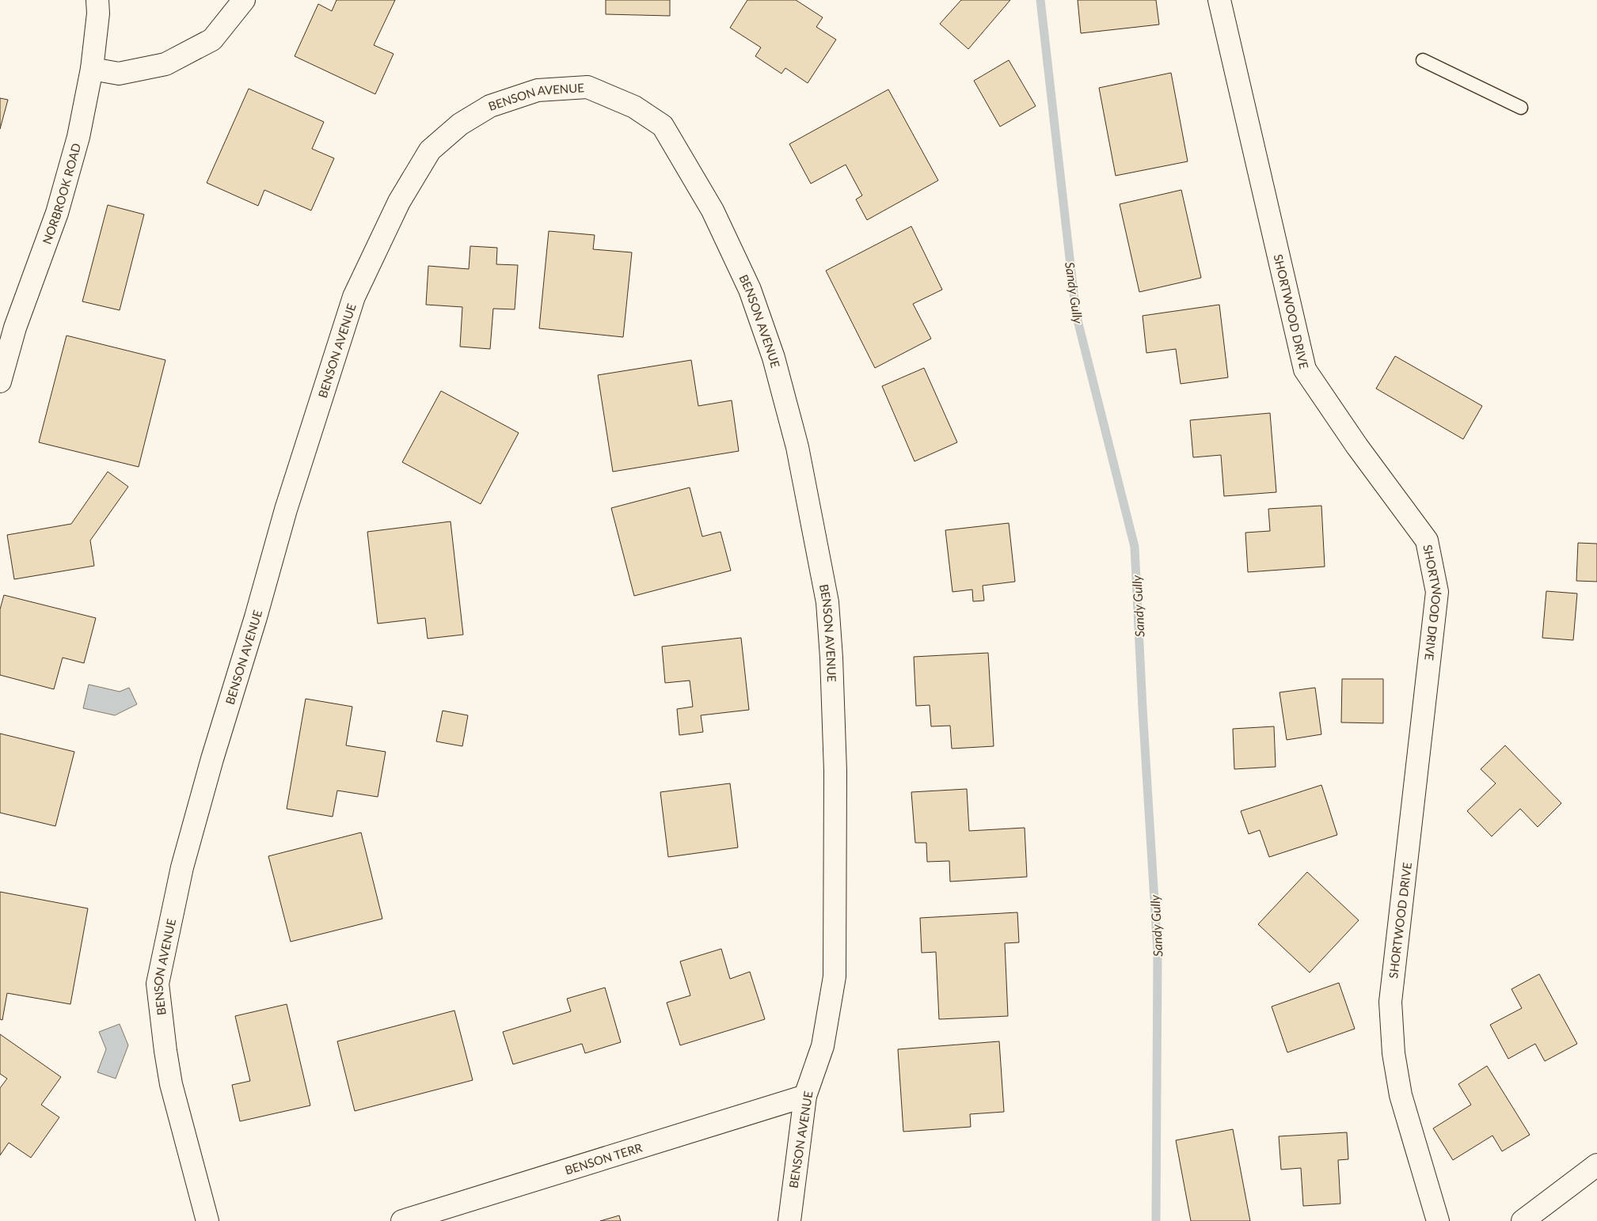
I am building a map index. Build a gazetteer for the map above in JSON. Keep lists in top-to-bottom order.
{
  "streets": {
    "street": [
      "BENSON AVENUE",
      "NORBROOK ROAD",
      "SHORTWOOD DRIVE",
      "BENSON TERR"
    ]
  },
  "crossings": [
    ["BENSON AVENUE", "BENSON TERR"]
  ],
  "water": ["Sandy Gully"]
}
